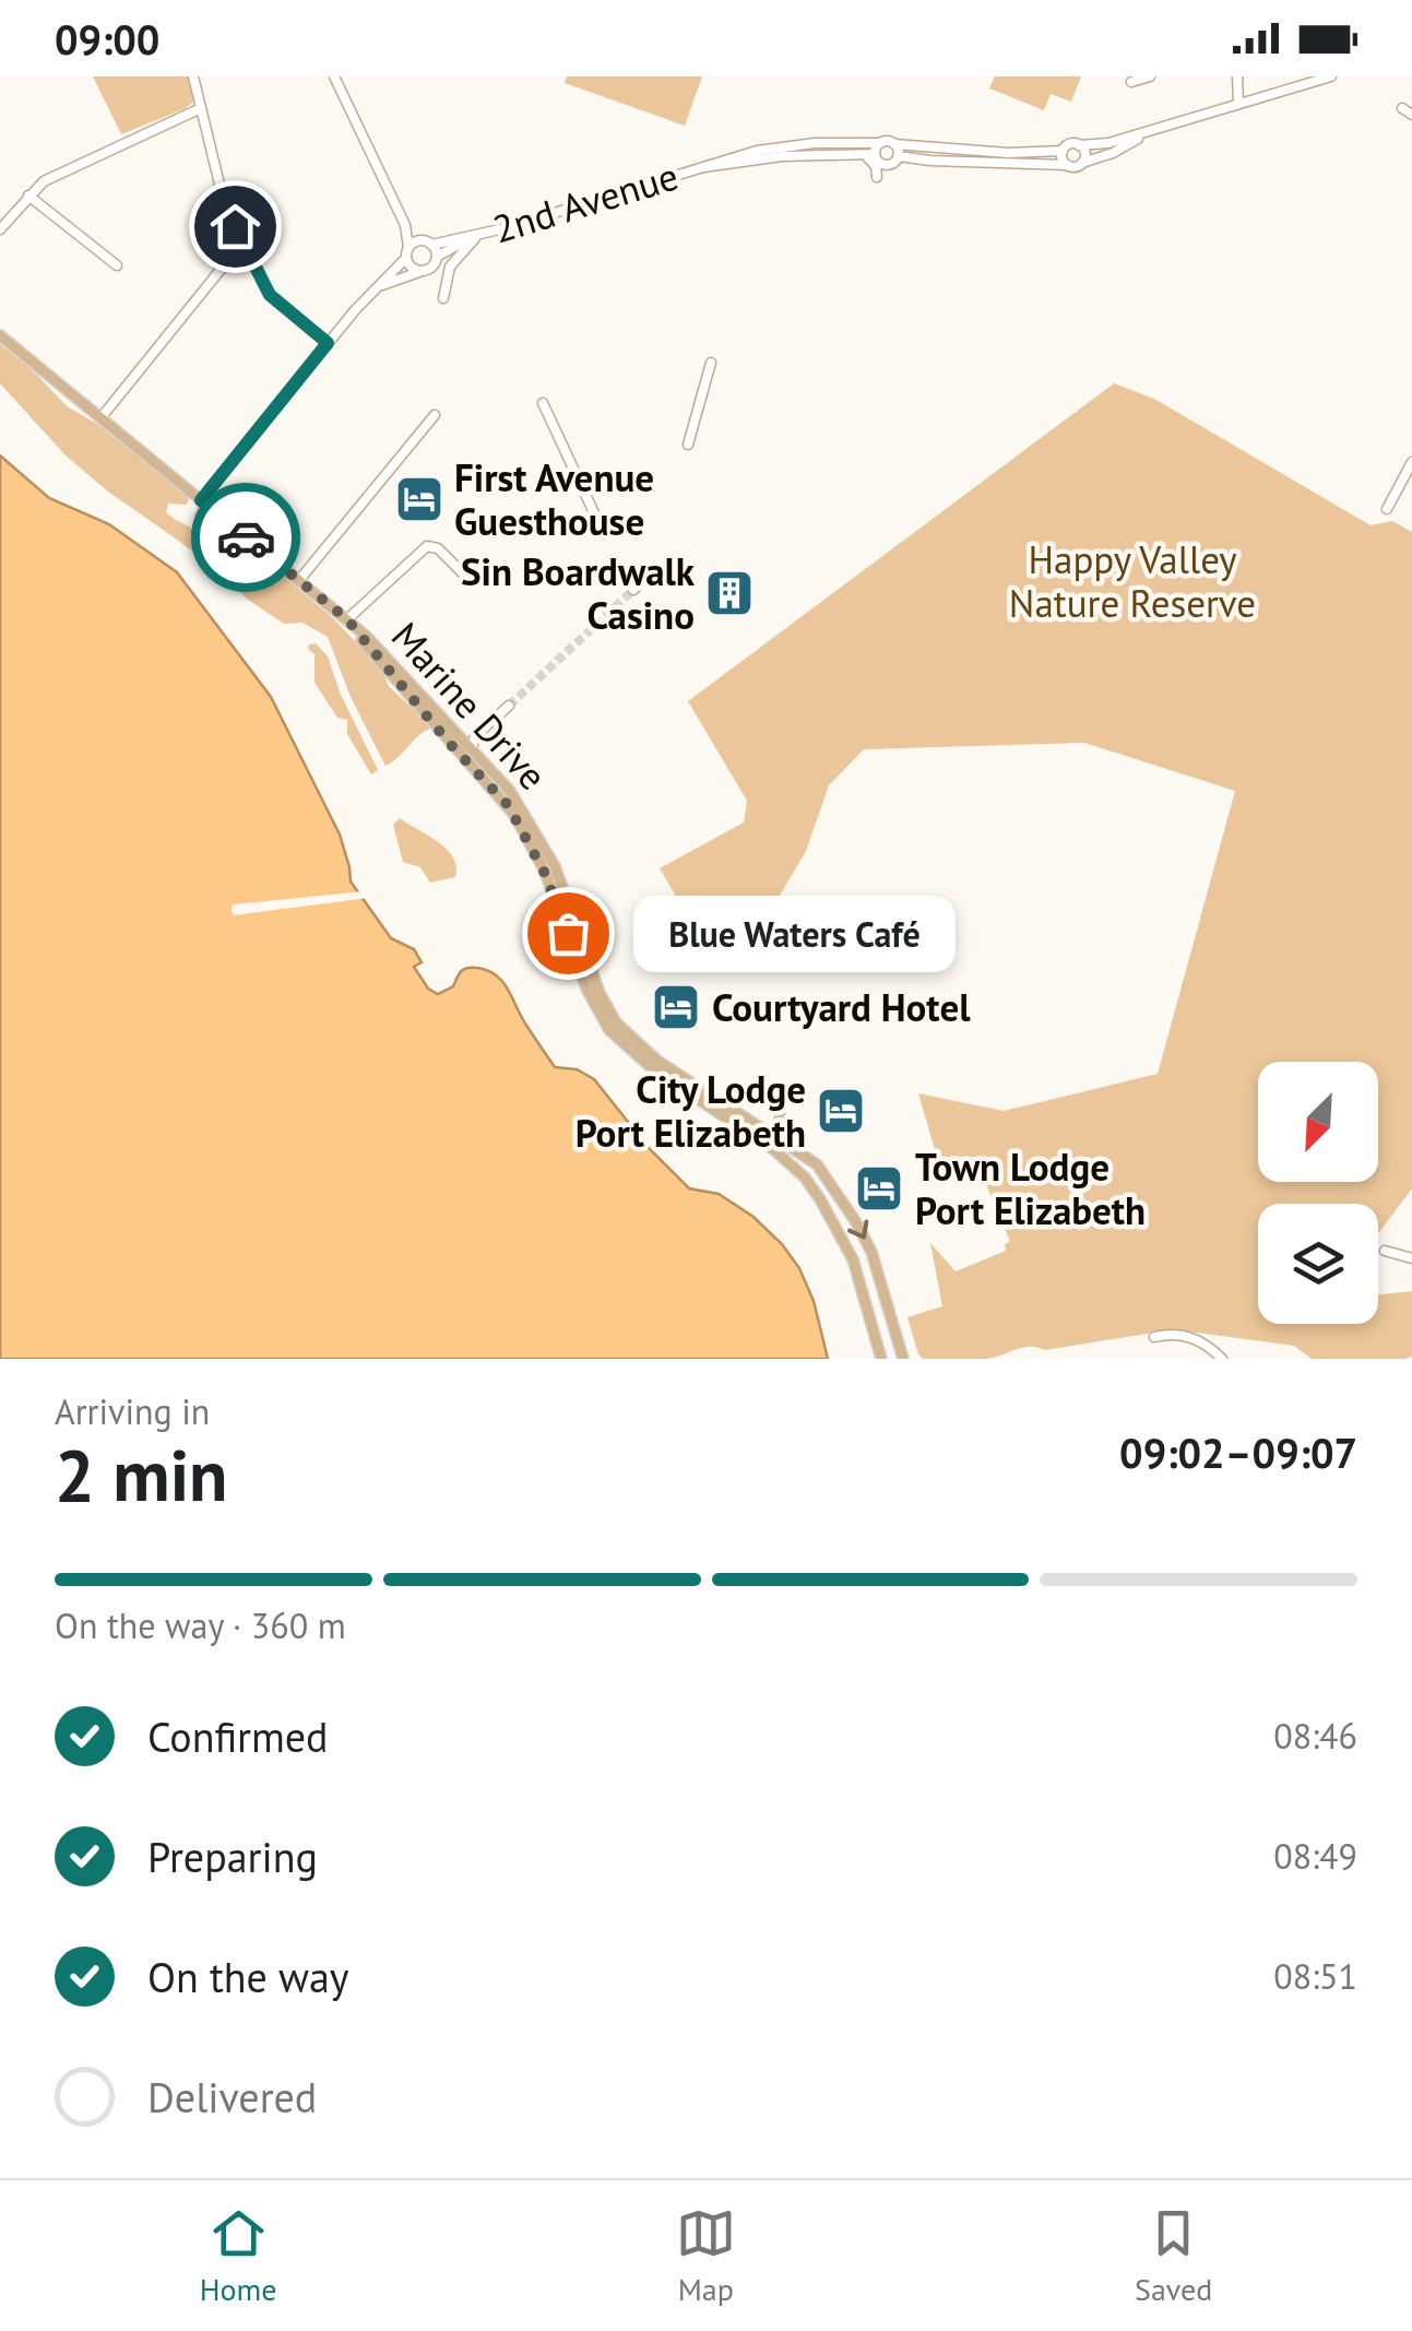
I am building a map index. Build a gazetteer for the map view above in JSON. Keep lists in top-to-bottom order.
{
  "streets": {
    "main road": ["Marine Drive"],
    "street": ["2nd Avenue"]
  },
  "parks": ["Happy Valley Nature Reserve"],
  "places": {
    "hotel": [
      "First Avenue Guesthouse",
      "Courtyard Hotel",
      "City Lodge Port Elizabeth",
      "Town Lodge Port Elizabeth"
    ],
    "building": ["Sin Boardwalk Casino"],
    "other": ["Blue Waters Café"]
  },
  "north": "bottom left",
  "page": {
    "status": "09:00",
    "bubble": "Blue Waters Café",
    "heading": ["2 min", "Arriving in", "09:02–09:07"],
    "bar": "On the way · 360 m",
    "list": [
      ["Confirmed", "08:46"],
      ["Preparing", "08:49"],
      ["On the way", "08:51"],
      "Delivered"
    ],
    "tabs": ["Home", "Map", "Saved"]
  }
}
